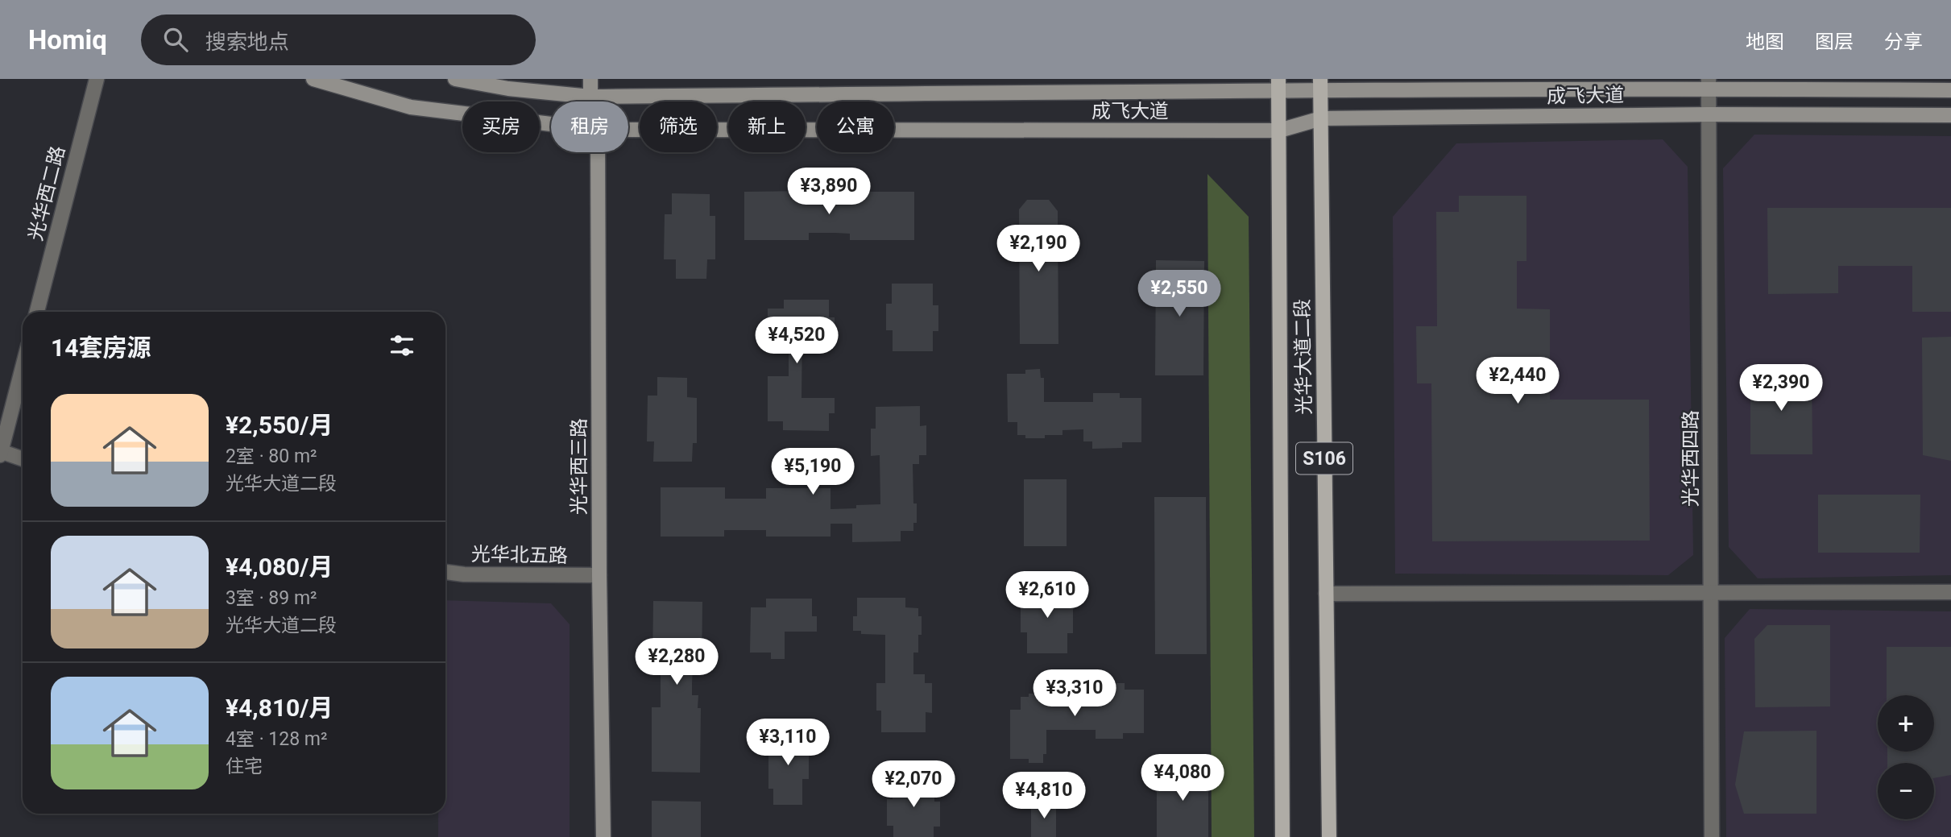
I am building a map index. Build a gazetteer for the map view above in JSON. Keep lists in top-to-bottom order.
{
  "streets": {
    "main road": [
      "成飞大道",
      "光华大道二段",
      "S106",
      "光华西三路"
    ],
    "street": ["光华西二路", "光华西四路", "光华北五路"]
  },
  "crossings": [
    ["成飞大道", "光华大道二段"],
    ["成飞大道", "光华西四路"],
    ["成飞大道", "光华西三路"],
    ["光华西三路", "光华北五路"]
  ],
  "page": {
    "header": "Homiq",
    "search": "搜索地点",
    "nav": ["地图", "图层", "分享"],
    "chip": [
      "买房",
      "租房",
      "筛选",
      "新上",
      "公寓"
    ],
    "price": [
      "¥3,890",
      "¥2,190",
      "¥2,550",
      "¥4,520",
      "¥2,440",
      "¥2,390",
      "¥5,190",
      "¥2,610",
      "¥2,280",
      "¥3,310",
      "¥3,110",
      "¥4,080",
      "¥2,070",
      "¥4,810"
    ],
    "heading": "14套房源",
    "list": [
      {
        "name": "¥2,550/月",
        "note": "2室 · 80 m² · 光华大道二段"
      },
      {
        "name": "¥4,080/月",
        "note": "3室 · 89 m² · 光华大道二段"
      },
      {
        "name": "¥4,810/月",
        "note": "4室 · 128 m² · 住宅"
      }
    ],
    "map_buttons": ["+", "−"]
  }
}
